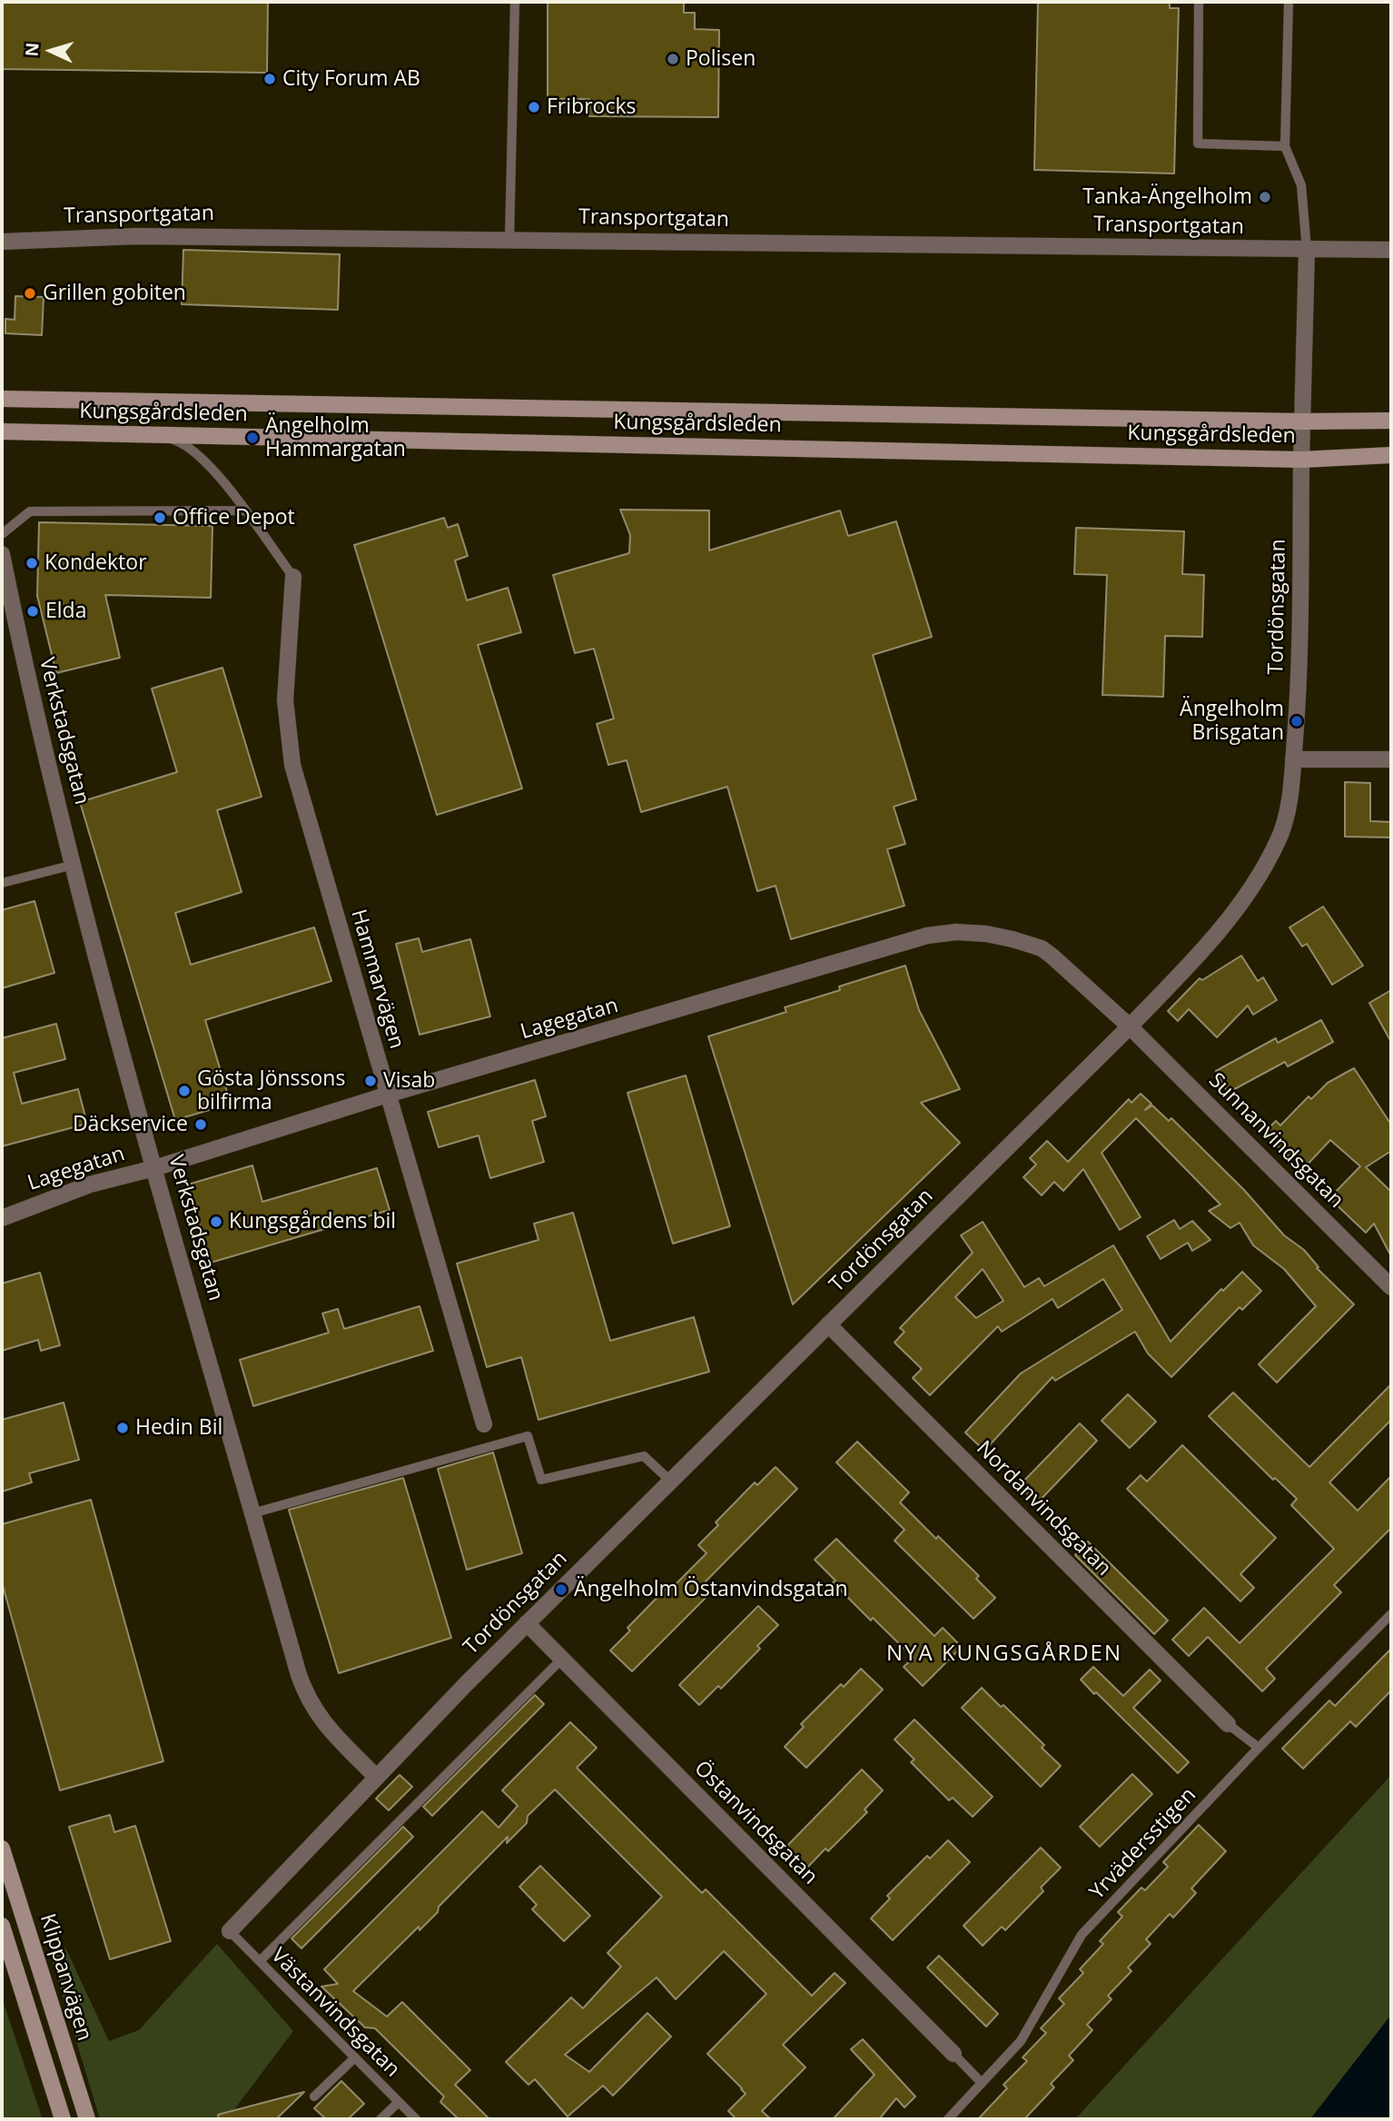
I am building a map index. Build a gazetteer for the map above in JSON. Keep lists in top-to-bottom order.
{
  "streets": {
    "main road": ["Kungsgårdsleden", "Klippanvägen"],
    "street": [
      "Transportgatan",
      "Tordönsgatan",
      "Verkstadsgatan",
      "Hammarvägen",
      "Lagegatan",
      "Sunnanvindsgatan",
      "Nordanvindsgatan",
      "Östanvindsgatan"
    ],
    "lane": ["Yrvädersstigen", "Västanvindsgatan"]
  },
  "crossings": [
    ["Kungsgårdsleden", "Tordönsgatan"],
    ["Tordönsgatan", "Verkstadsgatan"],
    ["Tordönsgatan", "Lagegatan"],
    ["Tordönsgatan", "Sunnanvindsgatan"],
    ["Tordönsgatan", "Nordanvindsgatan"],
    ["Tordönsgatan", "Östanvindsgatan"],
    ["Tordönsgatan", "Västanvindsgatan"],
    ["Verkstadsgatan", "Lagegatan"],
    ["Hammarvägen", "Lagegatan"],
    ["Lagegatan", "Sunnanvindsgatan"]
  ],
  "districts": ["NYA KUNGSGÅRDEN"],
  "places": [
    "Polisen",
    "City Forum AB",
    "Fribrocks",
    "Tanka-Ängelholm",
    "Grillen gobiten",
    "Ängelholm Hammargatan",
    "Office Depot",
    "Kondektor",
    "Elda",
    "Ängelholm Brisgatan",
    "Visab",
    "Gösta Jönssons bilfirma",
    "Däckservice",
    "Kungsgårdens bil",
    "Hedin Bil",
    "Ängelholm Östanvindsgatan"
  ],
  "north": "left"
}
